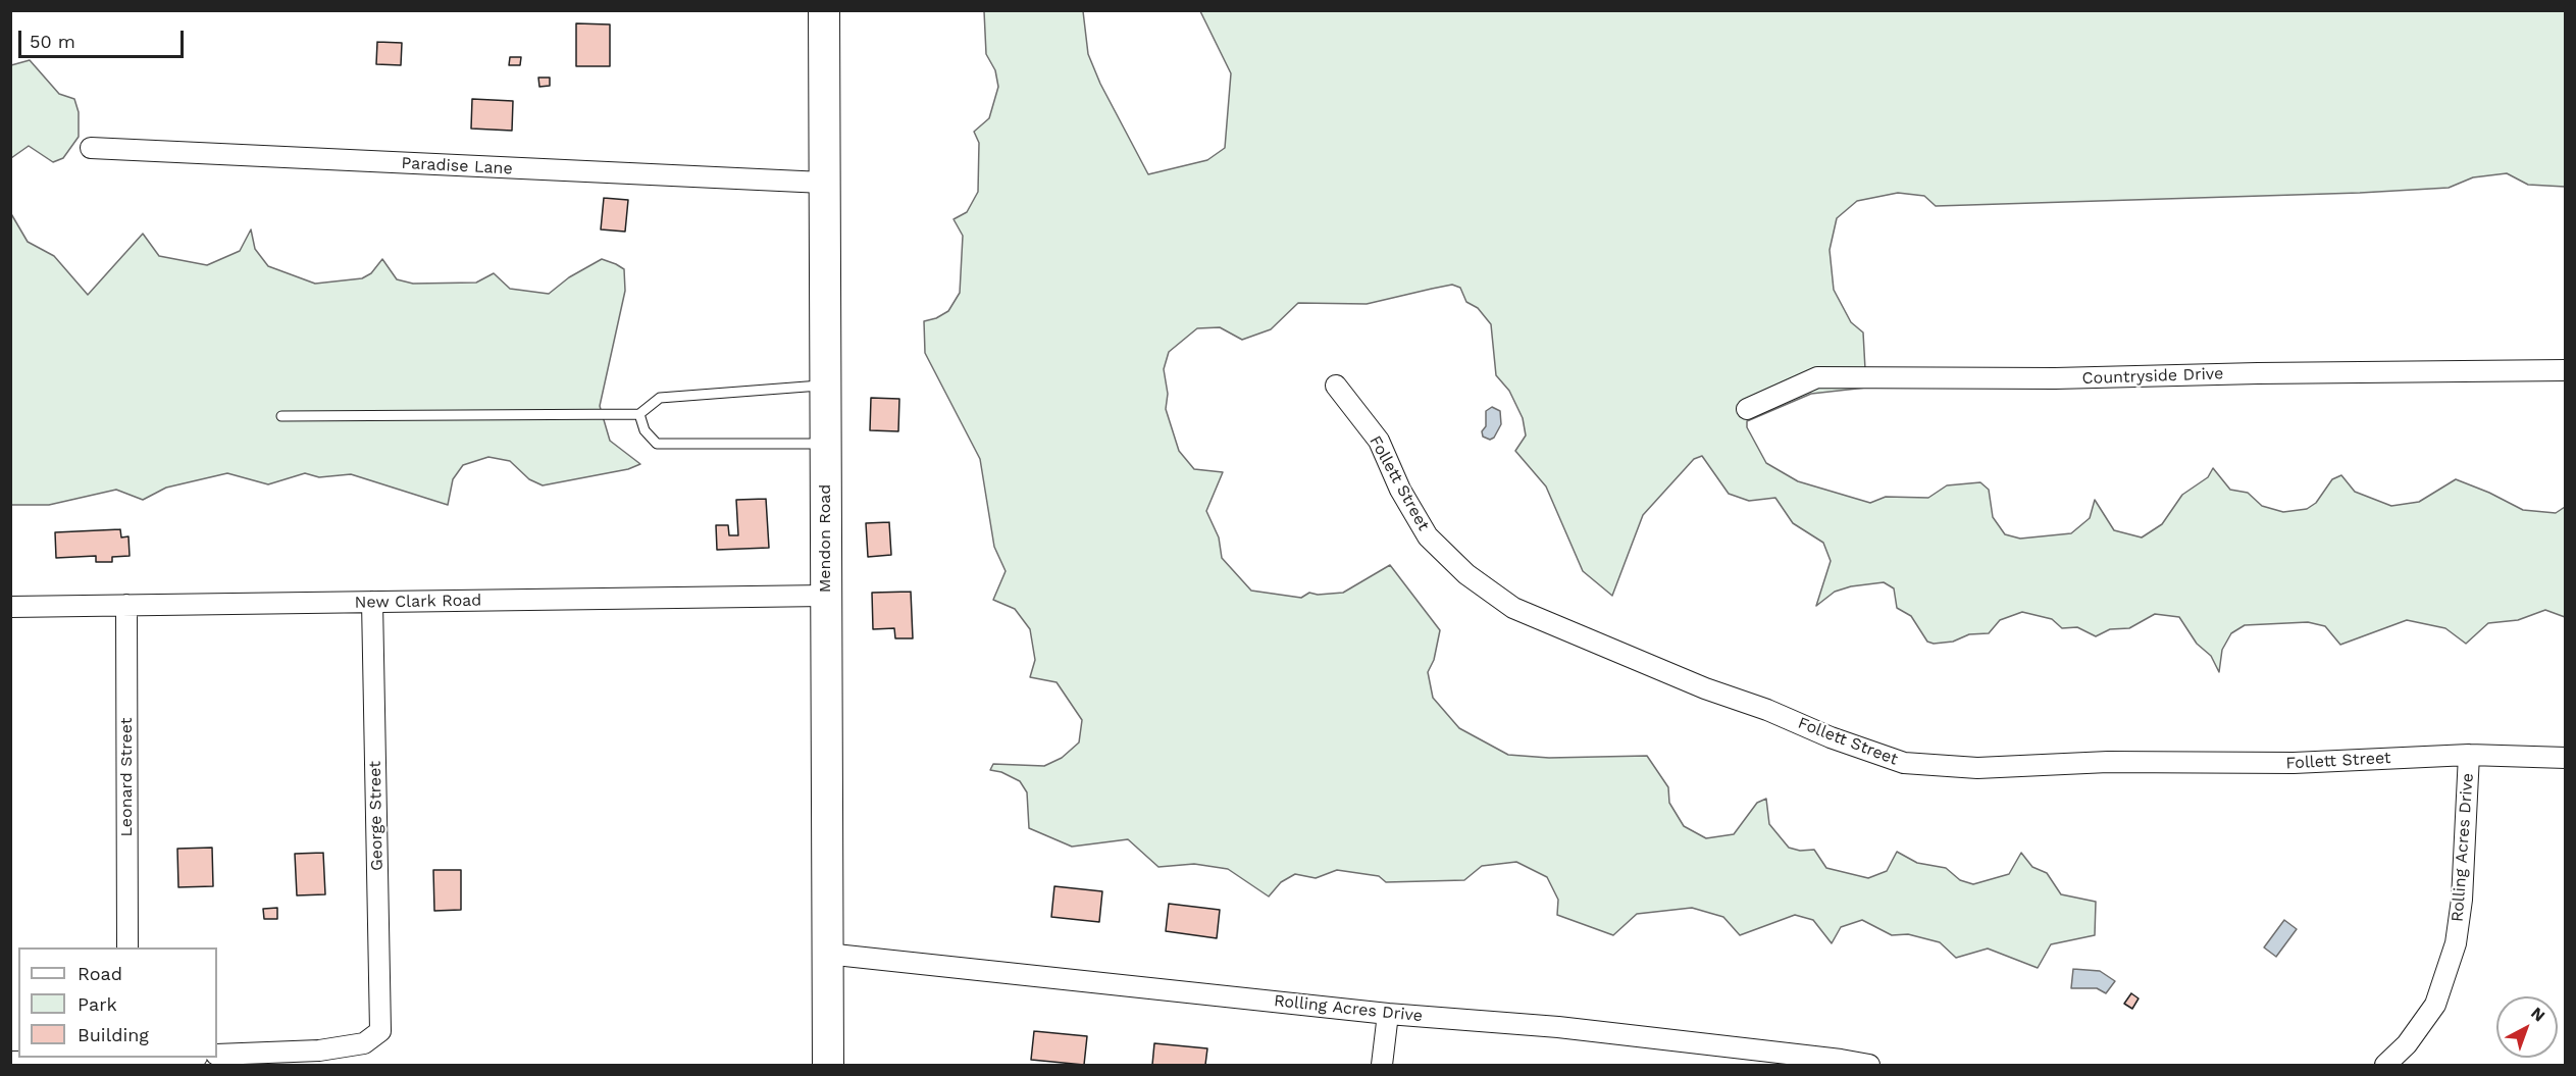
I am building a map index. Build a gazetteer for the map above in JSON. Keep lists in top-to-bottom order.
{
  "streets": {
    "main road": ["Mendon Road"],
    "street": [
      "Paradise Lane",
      "Countryside Drive",
      "Follett Street",
      "New Clark Road",
      "Leonard Street",
      "George Street",
      "Rolling Acres Drive"
    ]
  },
  "crossings": [
    ["Paradise Lane", "Mendon Road"],
    ["Follett Street", "Rolling Acres Drive"],
    ["Mendon Road", "New Clark Road"],
    ["Mendon Road", "Rolling Acres Drive"],
    ["New Clark Road", "Leonard Street"],
    ["New Clark Road", "George Street"]
  ],
  "legend": ["Road", "Park", "Building"],
  "scale_bar": "50 m",
  "north": "top right"
}
